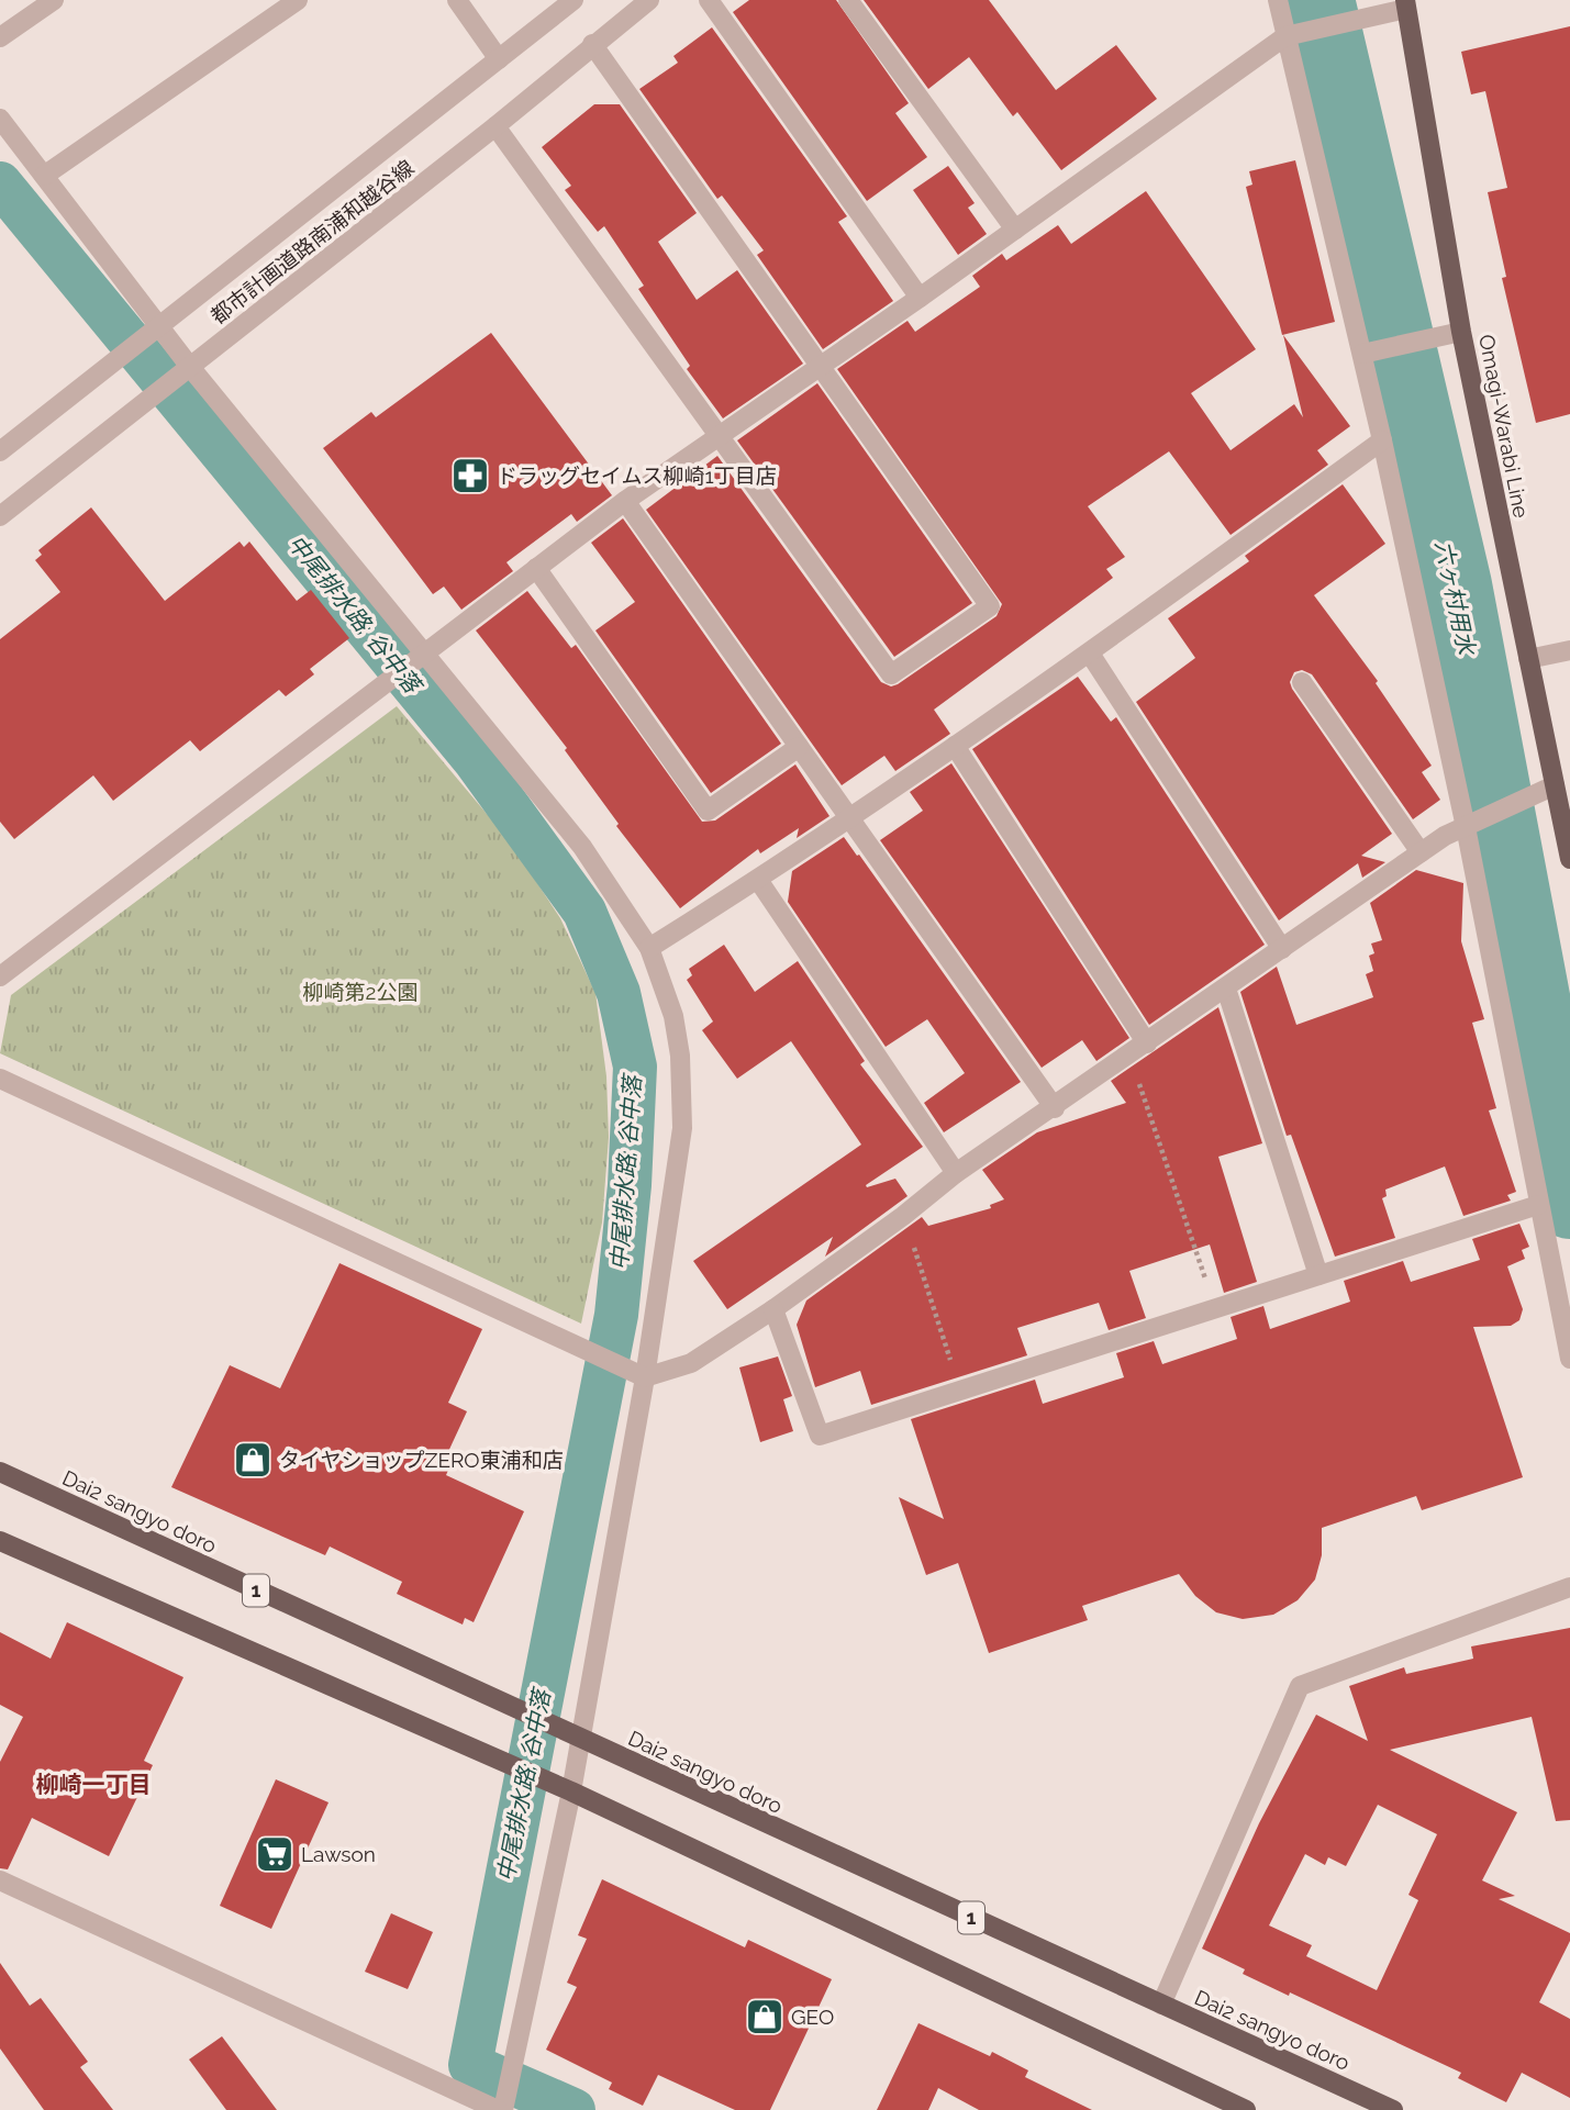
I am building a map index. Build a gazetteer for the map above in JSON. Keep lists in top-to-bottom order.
{
  "streets": {
    "main road": ["Omagi-Warabi Line", "Dai2 sangyo doro", "1"],
    "street": ["都市計画道路南浦和越谷線"]
  },
  "districts": ["柳崎一丁目"],
  "water": ["六ヶ村用水", "中尾排水路; 谷中落"],
  "parks": ["柳崎第2公園"],
  "places": {
    "pharmacy": ["ドラッグセイムス柳崎1丁目店"],
    "shop": ["タイヤショップZERO東浦和店", "GEO"],
    "supermarket": ["Lawson"]
  }
}
